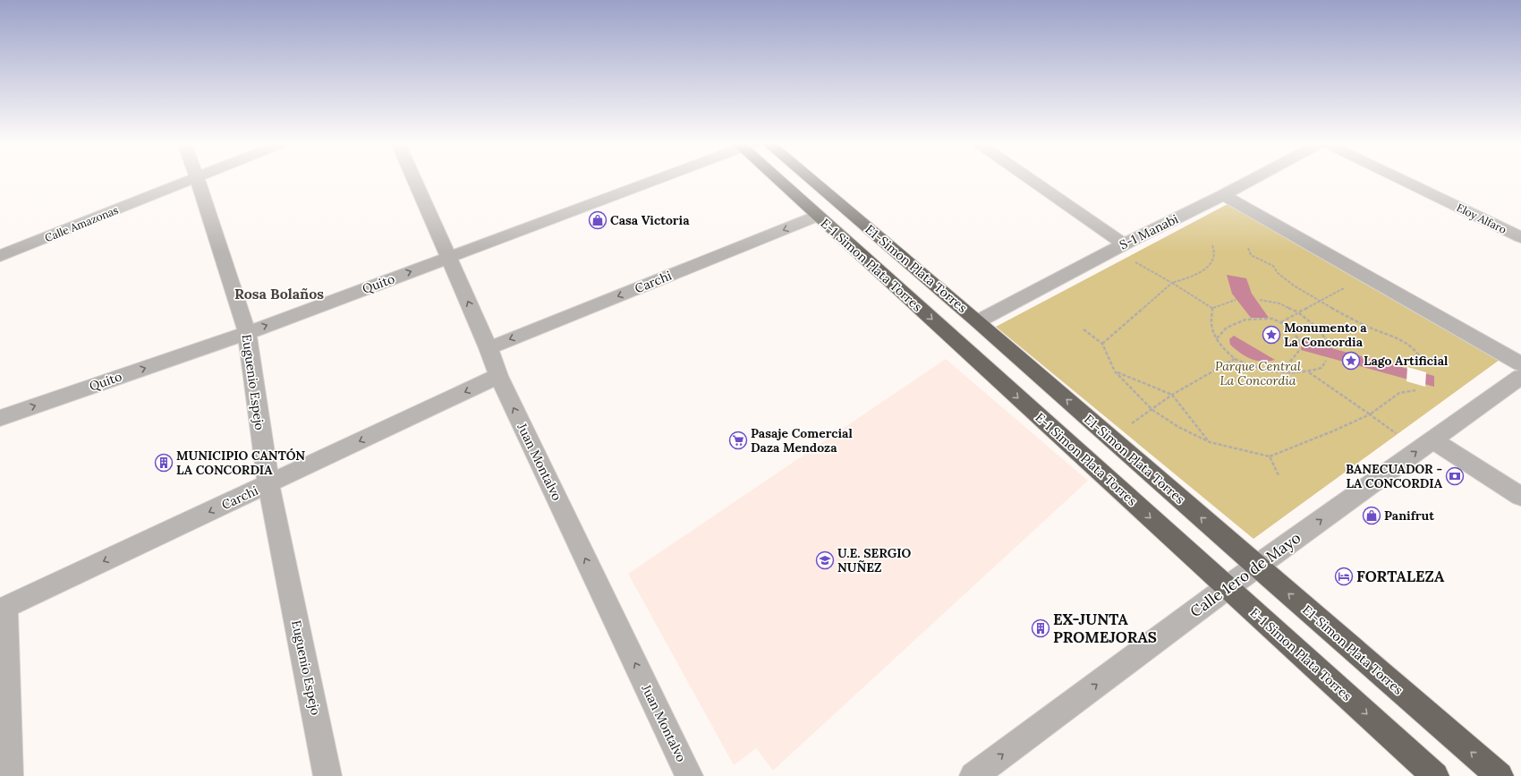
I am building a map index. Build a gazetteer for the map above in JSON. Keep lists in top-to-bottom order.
{
  "streets": {
    "highway": ["E-1 Simon Plata Torres", "E1-Simon Plata Torres"],
    "street": [
      "Eloy Alfaro",
      "Calle Amazonas",
      "S-1 Manabi",
      "Carchi",
      "Quito",
      "Euguenio Espejo",
      "Juan Montalvo",
      "Calle 1ero de Mayo"
    ]
  },
  "crossings": [
    ["S-1 Manabi", "E1-Simon Plata Torres"],
    ["E-1 Simon Plata Torres", "Carchi"],
    ["E-1 Simon Plata Torres", "Calle 1ero de Mayo"],
    ["E1-Simon Plata Torres", "Calle 1ero de Mayo"],
    ["Carchi", "Euguenio Espejo"],
    ["Carchi", "Juan Montalvo"],
    ["Quito", "Euguenio Espejo"],
    ["Quito", "Juan Montalvo"]
  ],
  "one_way": [
    "E-1 Simon Plata Torres",
    "E1-Simon Plata Torres",
    "Carchi",
    "Quito",
    "Juan Montalvo",
    "Calle 1ero de Mayo"
  ],
  "districts": ["Rosa Bolaños"],
  "parks": ["Parque Central La Concordia"],
  "places": {
    "shop": ["Casa Victoria", "Panifrut"],
    "place": ["Monumento a La Concordia", "Lago Artificial"],
    "supermarket": ["Pasaje Comercial Daza Mendoza"],
    "building": ["MUNICIPIO CANTÓN LA CONCORDIA", "EX-JUNTA PROMEJORAS"],
    "bank": ["BANECUADOR - LA CONCORDIA"],
    "school or university": ["U.E. SERGIO NUÑEZ"],
    "hotel": ["FORTALEZA"]
  }
}
